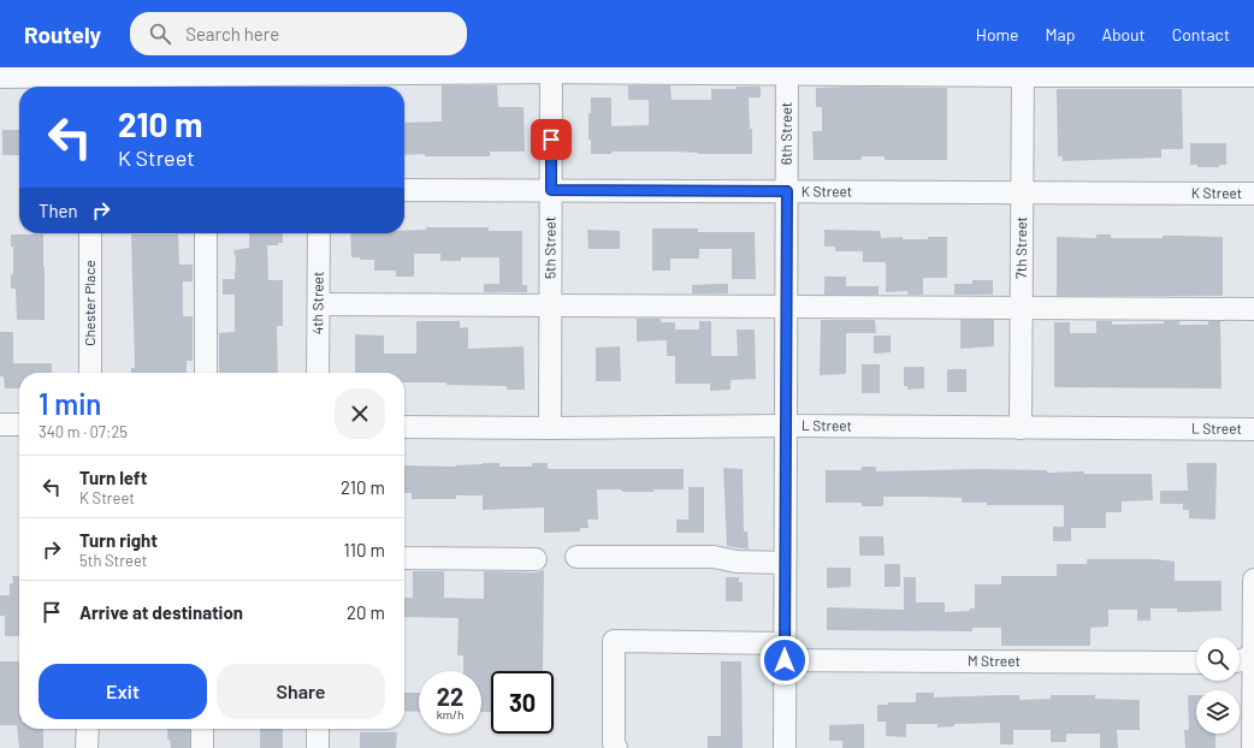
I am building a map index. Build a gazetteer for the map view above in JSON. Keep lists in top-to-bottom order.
{
  "streets": {
    "street": [
      "6th Street",
      "K Street",
      "5th Street",
      "7th Street",
      "Chester Place",
      "4th Street",
      "L Street",
      "M Street"
    ]
  },
  "crossings": [
    ["6th Street", "K Street"],
    ["6th Street", "L Street"],
    ["6th Street", "M Street"],
    ["K Street", "5th Street"],
    ["K Street", "7th Street"],
    ["5th Street", "L Street"],
    ["7th Street", "L Street"]
  ],
  "page": {
    "header": "Routely",
    "search": "Search here",
    "nav": [
      "Home",
      "Map",
      "About",
      "Contact"
    ],
    "turn": ["210 m", "K Street"],
    "then": "Then",
    "heading": ["1 min", "340 m · 07:25"],
    "list": [
      {
        "name": "Turn left",
        "note": "K Street",
        "value": "210 m"
      },
      {
        "name": "Turn right",
        "note": "5th Street",
        "value": "110 m"
      },
      {
        "name": "Arrive at destination",
        "value": "20 m"
      }
    ],
    "buttons": ["Exit", "Share"],
    "speed": "22 km/h",
    "limit": "30"
  }
}
